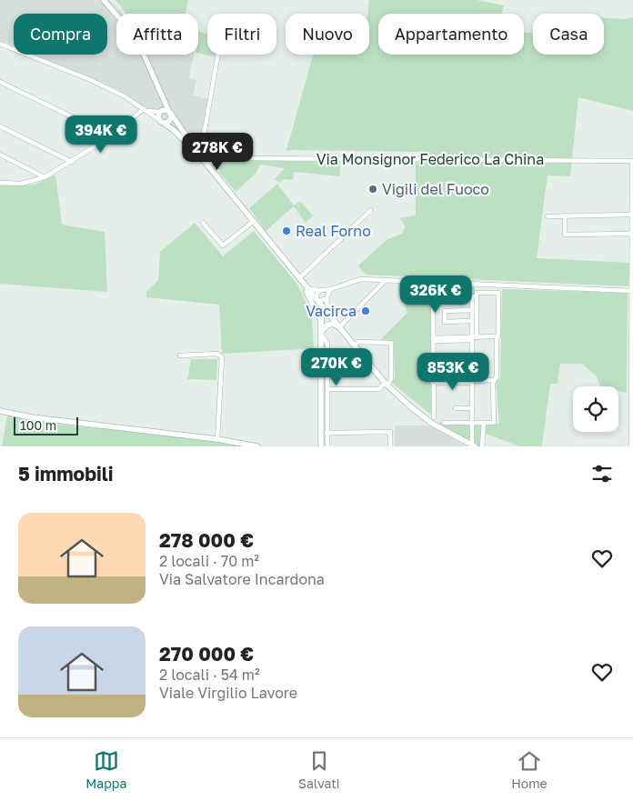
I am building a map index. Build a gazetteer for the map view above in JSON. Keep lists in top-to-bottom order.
{
  "streets": {
    "street": ["Via Monsignor Federico La China"]
  },
  "places": ["Vigili del Fuoco", "Real Forno", "Vacirca"],
  "scale_bar": "100 m",
  "page": {
    "chip": [
      "Compra",
      "Affitta",
      "Filtri",
      "Nuovo",
      "Appartamento",
      "Casa"
    ],
    "price": [
      "394K €",
      "278K €",
      "326K €",
      "270K €",
      "853K €"
    ],
    "scale": "100 m",
    "heading": "5 immobili",
    "list": [
      {
        "name": "278 000 €",
        "note": "2 locali · 70 m² · Via Salvatore Incardona"
      },
      {
        "name": "270 000 €",
        "note": "2 locali · 54 m² · Viale Virgilio Lavore"
      }
    ],
    "tabs": ["Mappa", "Salvati", "Home"]
  }
}
